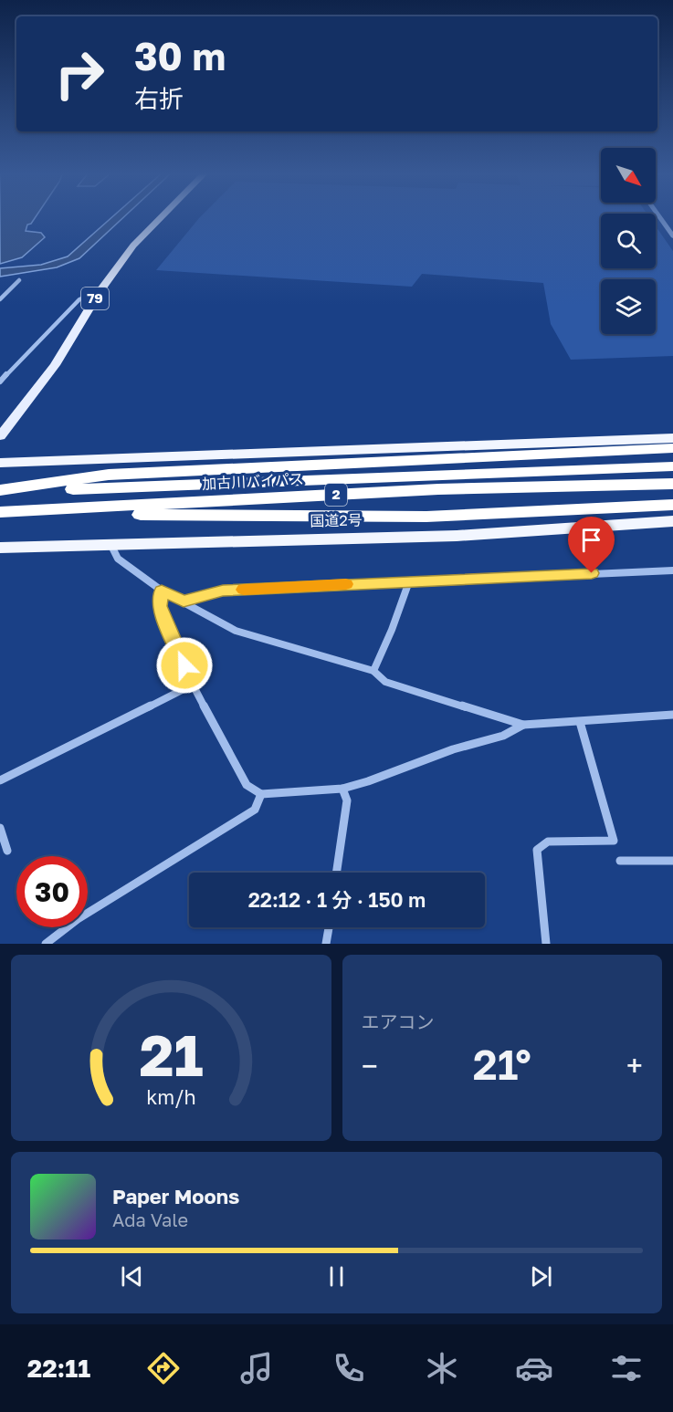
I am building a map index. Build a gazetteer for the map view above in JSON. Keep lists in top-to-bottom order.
{
  "streets": {
    "highway": ["加古川バイパス", "2", "国道2号"],
    "main road": ["79"]
  },
  "north": "bottom right",
  "page": {
    "turn": ["30 m", "右折"],
    "limit": "30",
    "trip": "22:12 · 1 分 · 150 m",
    "tile": "エアコン",
    "heat": ["−", "21°", "+"],
    "song": ["Paper Moons", "Ada Vale"],
    "tabs": "22:11",
    "gauge": ["21", "km/h"]
  }
}
